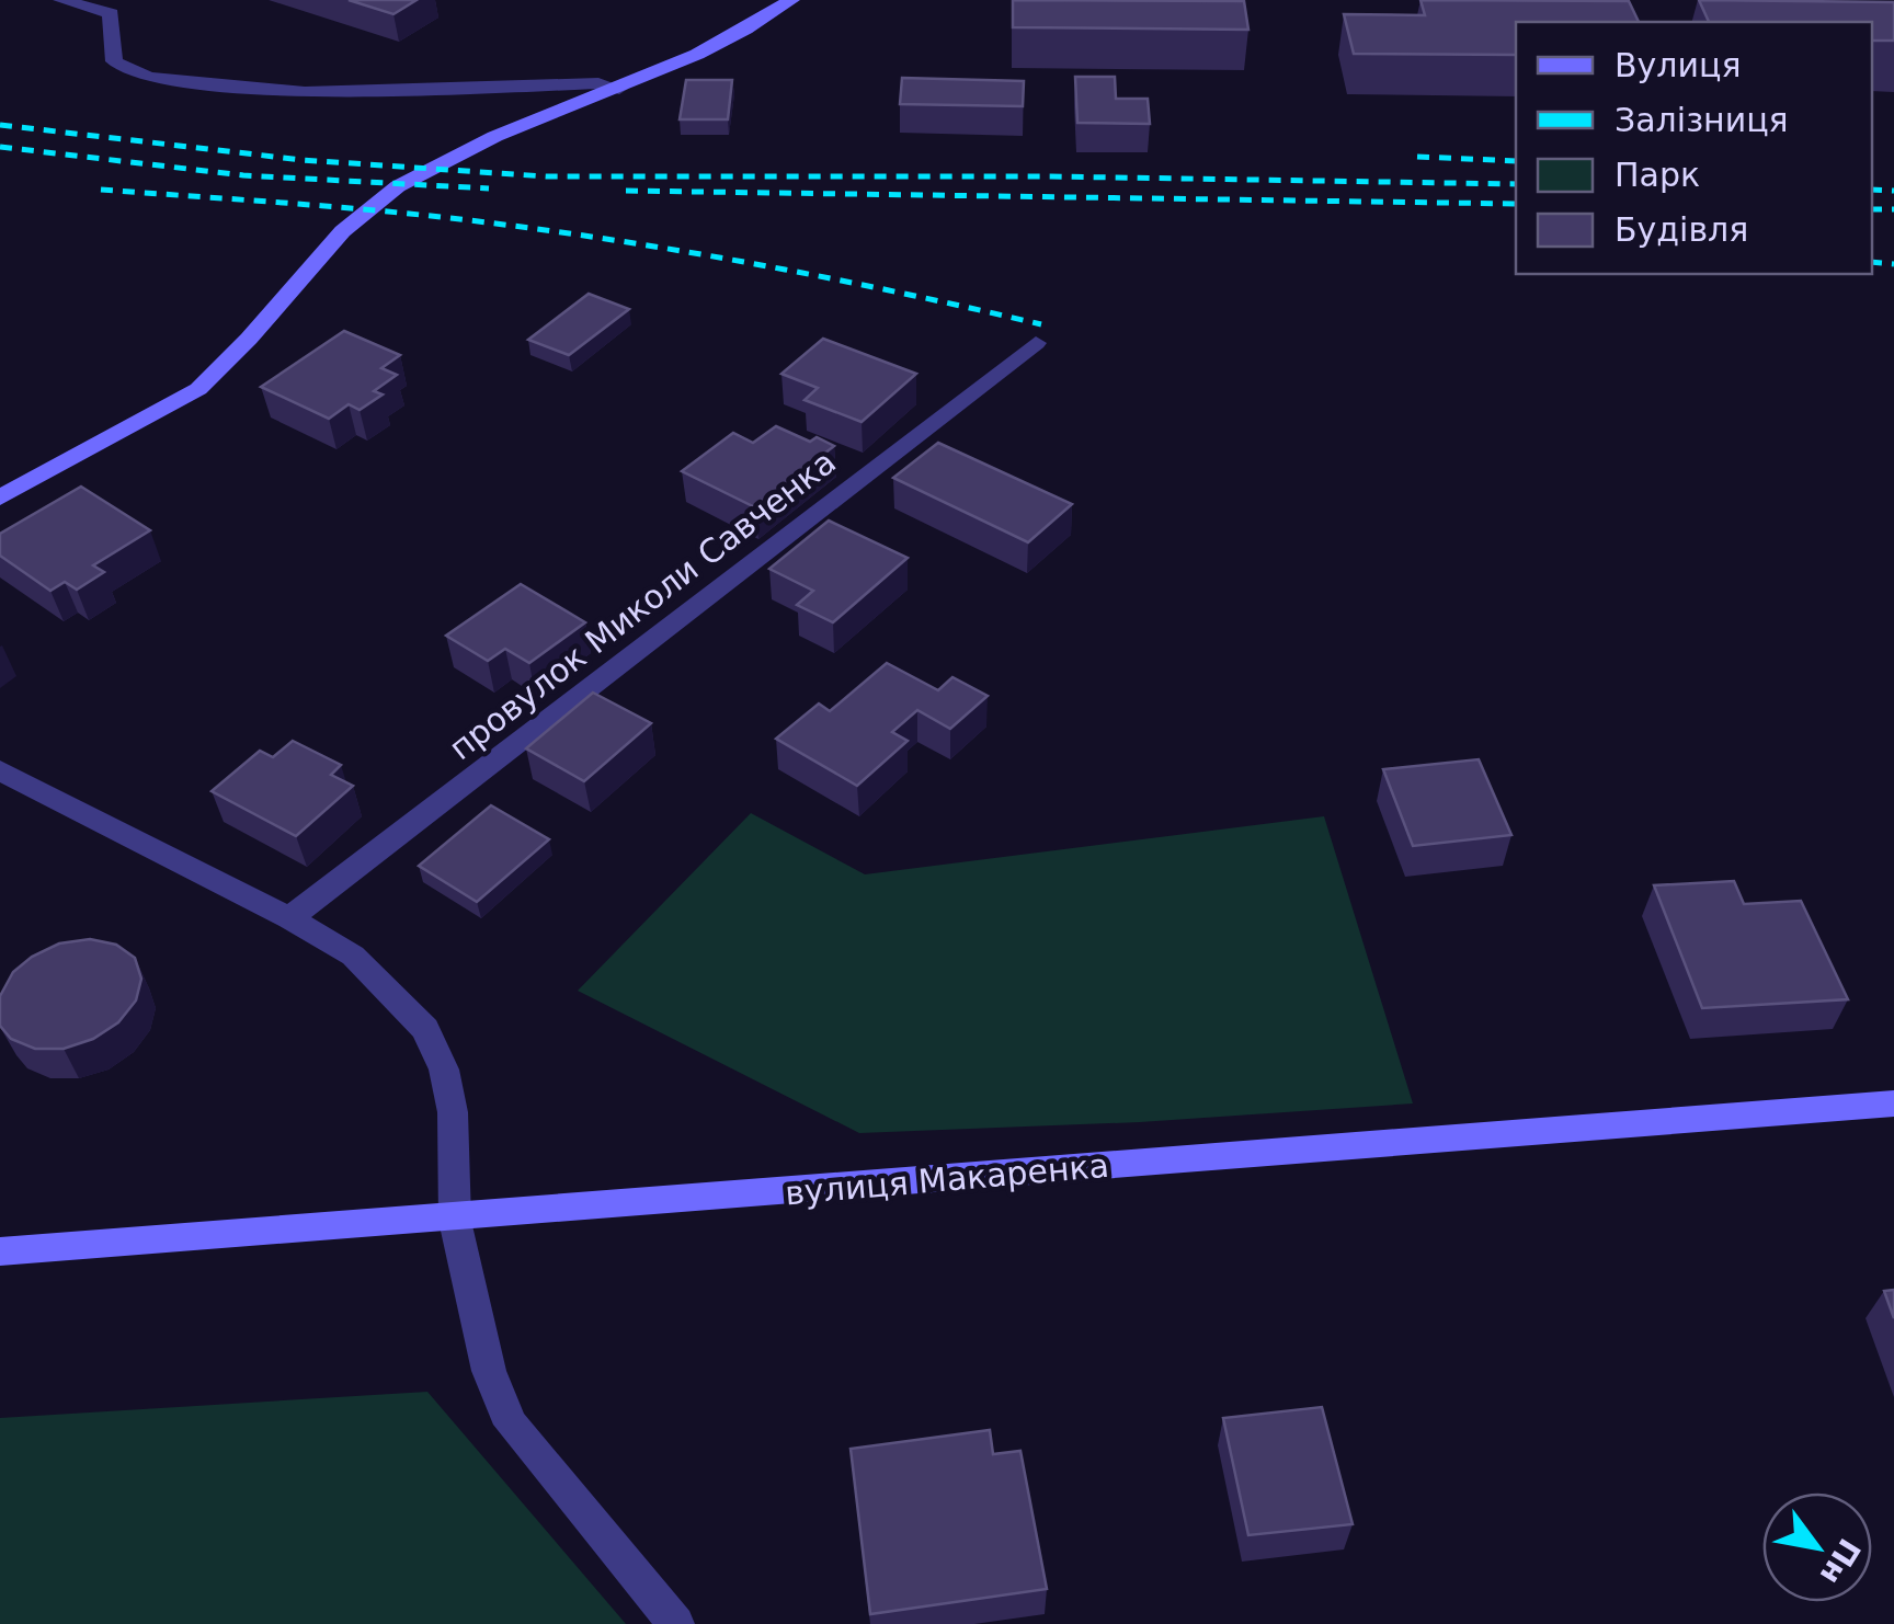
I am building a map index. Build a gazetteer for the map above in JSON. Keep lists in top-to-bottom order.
{
  "streets": {
    "main road": ["вулиця Макаренка"],
    "street": ["провулок Миколи Савченка"]
  },
  "legend": [
    "Вулиця",
    "Залізниця",
    "Парк",
    "Будівля"
  ],
  "north": "bottom right"
}
